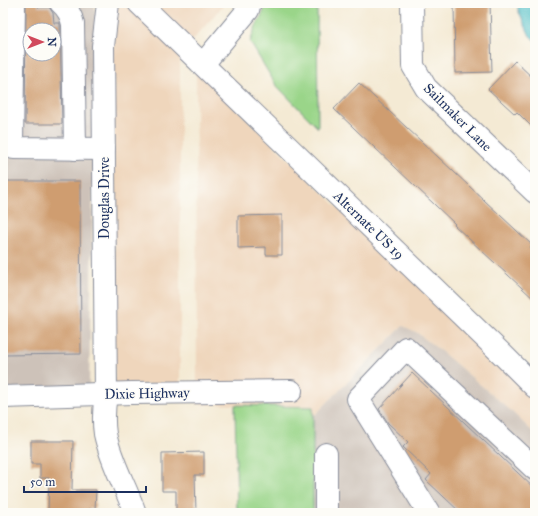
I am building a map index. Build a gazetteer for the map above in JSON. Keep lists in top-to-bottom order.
{
  "streets": {
    "street": [
      "Sailmaker Lane",
      "Douglas Drive",
      "Alternate US 19",
      "Dixie Highway"
    ]
  },
  "crossings": [
    ["Douglas Drive", "Dixie Highway"]
  ],
  "scale_bar": "50 m",
  "north": "right"
}
